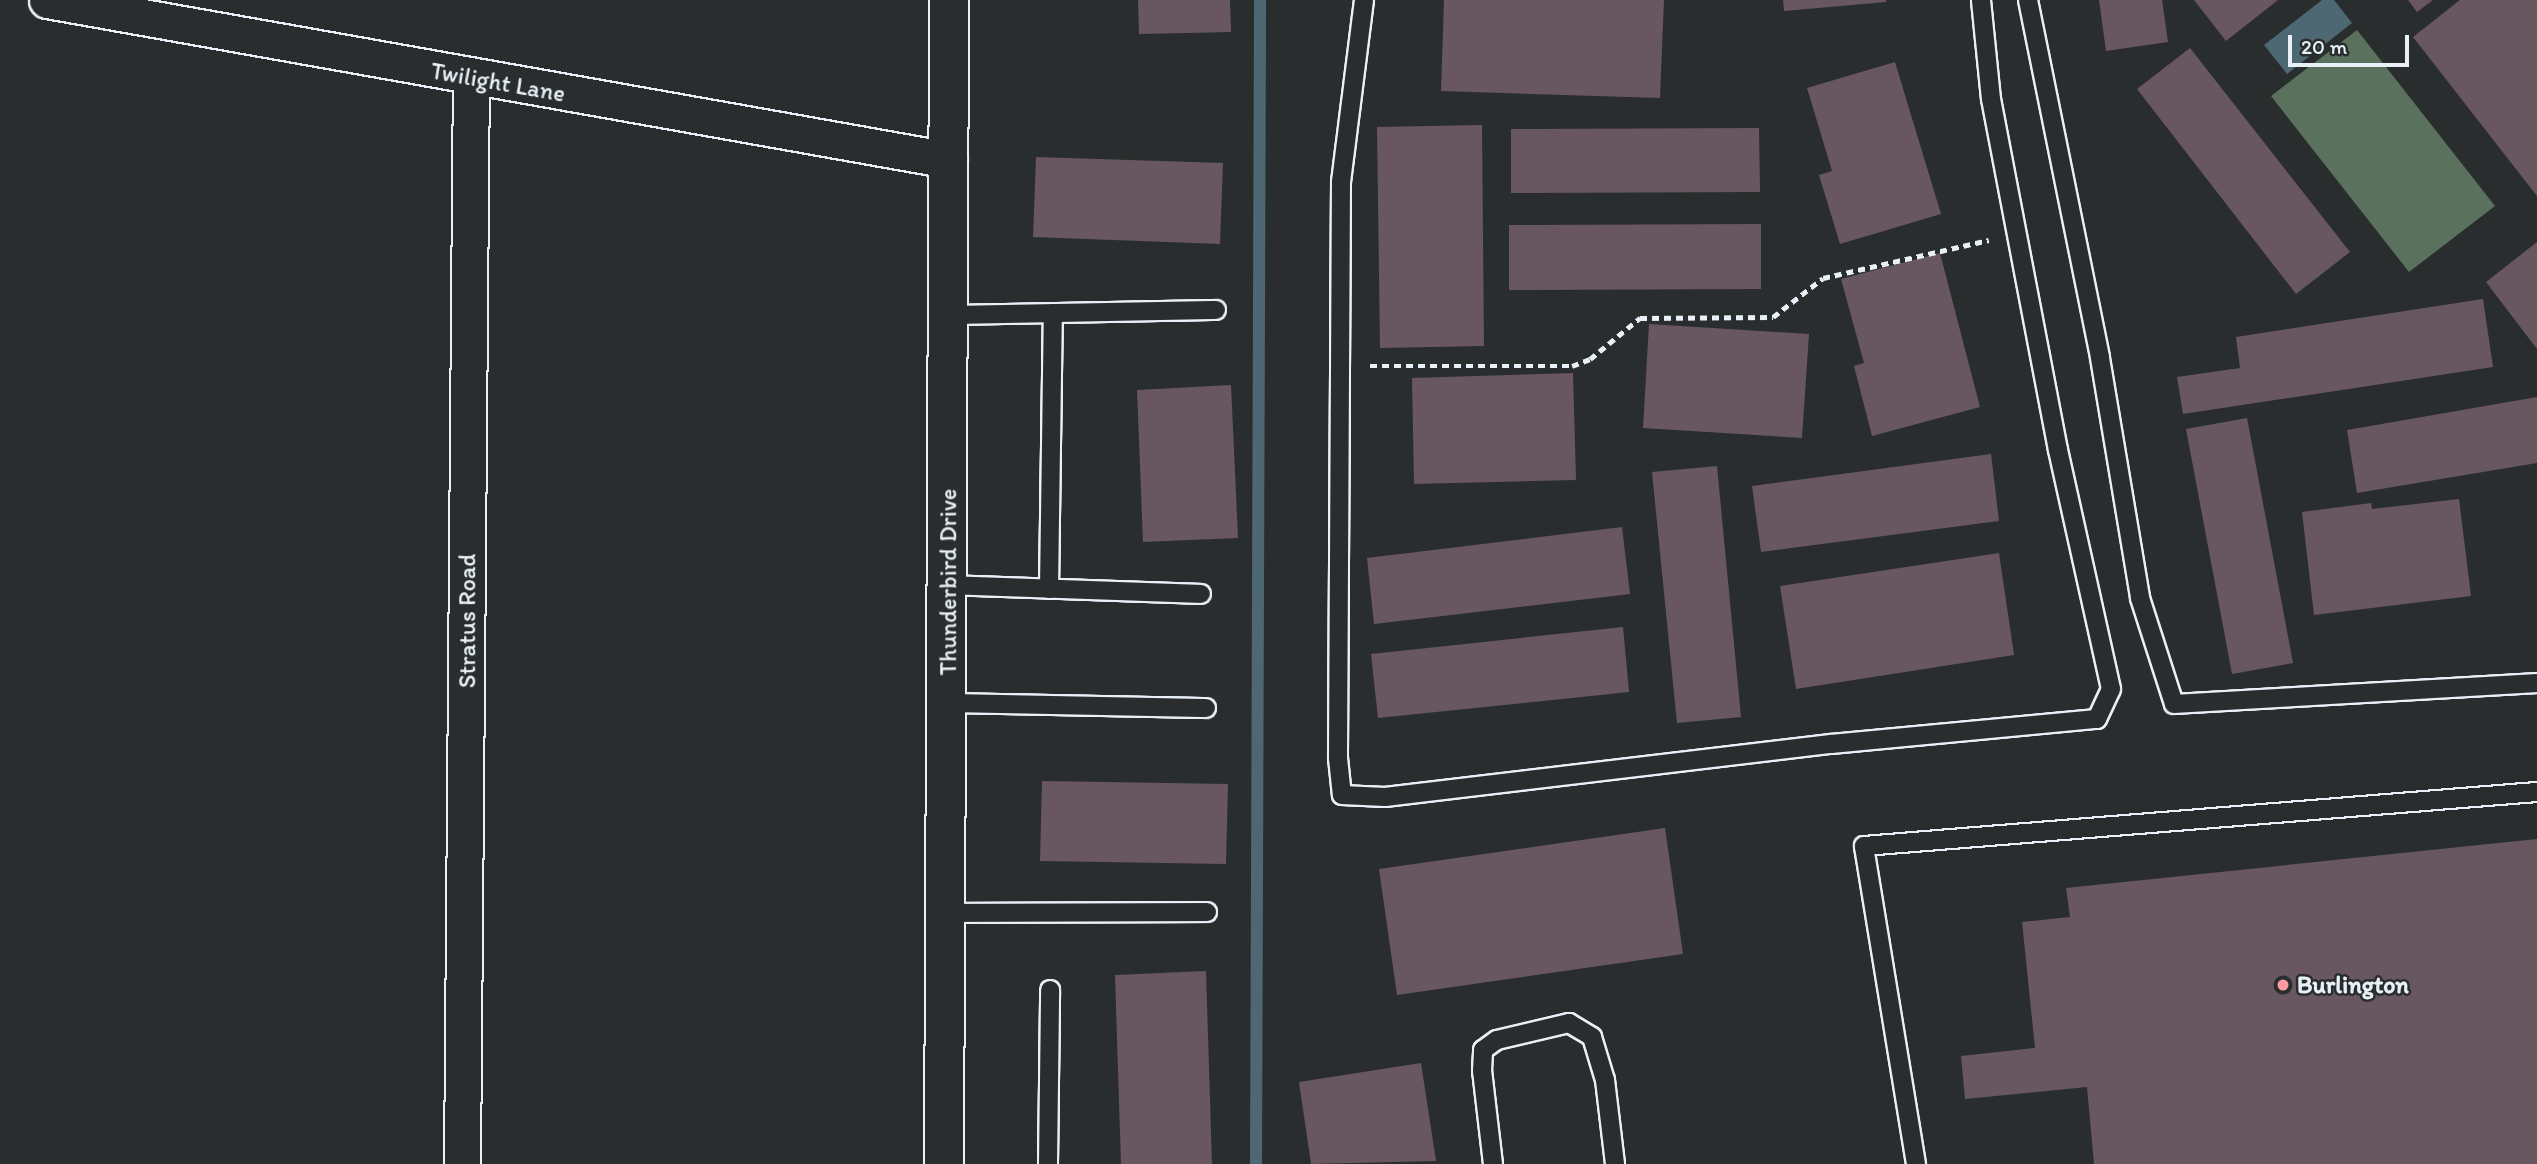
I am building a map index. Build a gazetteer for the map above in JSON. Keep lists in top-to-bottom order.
{
  "streets": {
    "street": ["Twilight Lane", "Thunderbird Drive", "Stratus Road"]
  },
  "crossings": [
    ["Twilight Lane", "Thunderbird Drive"],
    ["Twilight Lane", "Stratus Road"]
  ],
  "places": ["Burlington"],
  "scale_bar": "20 m"
}
